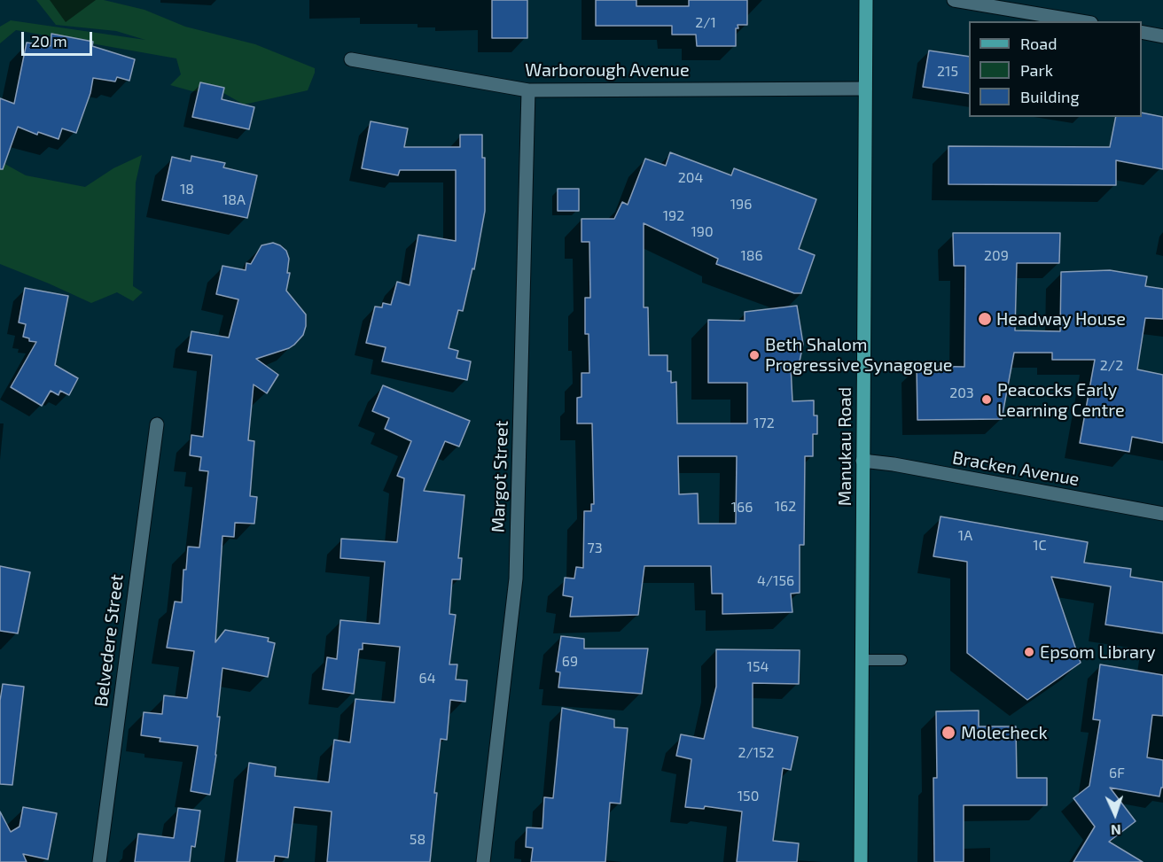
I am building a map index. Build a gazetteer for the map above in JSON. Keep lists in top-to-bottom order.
{
  "streets": {
    "main road": ["Manukau Road"],
    "street": [
      "Warborough Avenue",
      "Bracken Avenue",
      "Margot Street",
      "Belvedere Street"
    ]
  },
  "crossings": [
    ["Warborough Avenue", "Manukau Road"],
    ["Warborough Avenue", "Margot Street"],
    ["Manukau Road", "Bracken Avenue"]
  ],
  "places": [
    "Headway House",
    "Beth Shalom Progressive Synagogue",
    "Peacocks Early Learning Centre",
    "Epsom Library",
    "Molecheck"
  ],
  "house_numbers": [
    "2/1",
    "215",
    "204",
    "18",
    "18A",
    "196",
    "192",
    "190",
    "186",
    "209",
    "2/2",
    "203",
    "172",
    "162",
    "166",
    "1A",
    "1C",
    "73",
    "4/156",
    "69",
    "154",
    "64",
    "2/152",
    "6F",
    "150",
    "58"
  ],
  "legend": ["Road", "Park", "Building"],
  "scale_bar": "20 m",
  "north": "bottom"
}
